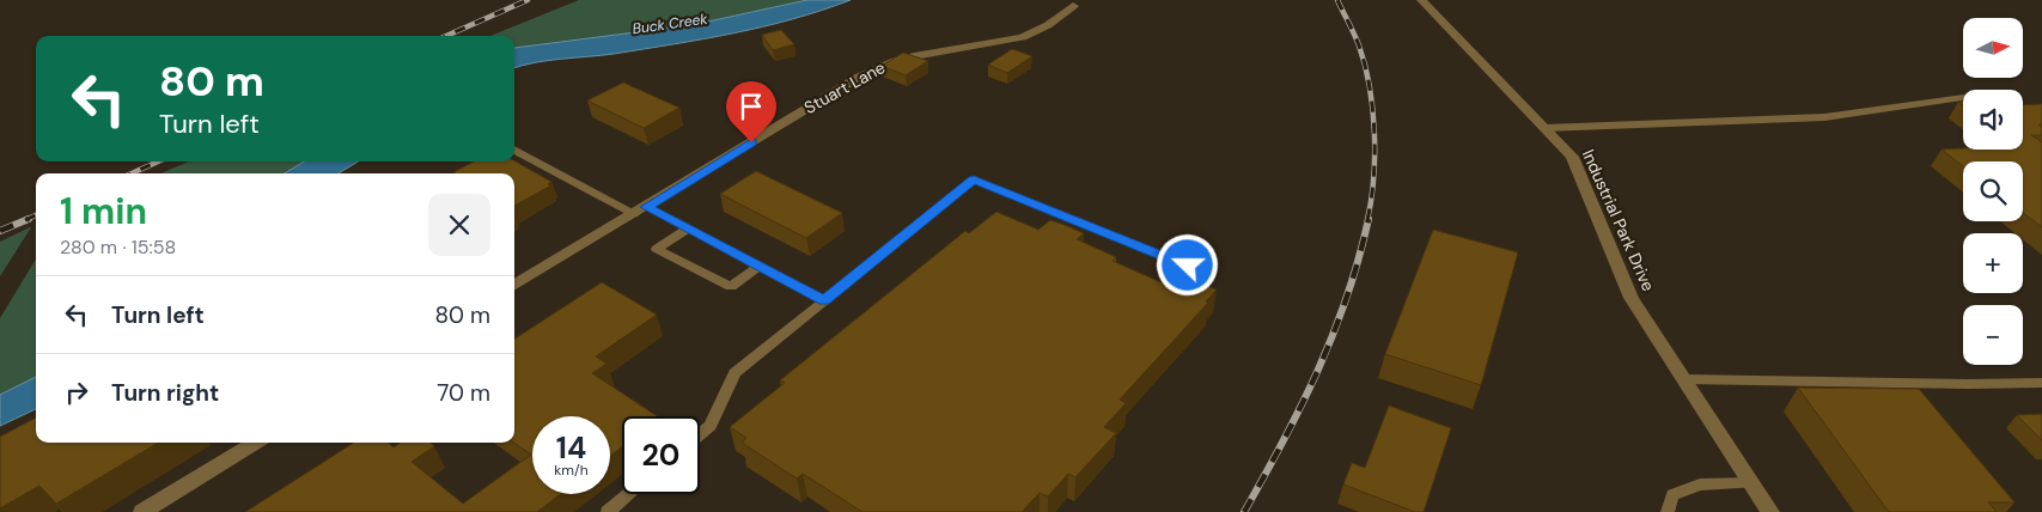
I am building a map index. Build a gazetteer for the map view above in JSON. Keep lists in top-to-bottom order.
{
  "streets": {
    "street": ["Stuart Lane", "Industrial Park Drive"]
  },
  "water": ["Buck Creek"],
  "north": "right",
  "page": {
    "map_buttons": ["+", "−"],
    "turn": ["80 m", "Turn left"],
    "heading": ["1 min", "280 m · 15:58"],
    "list": [
      {
        "name": "Turn left",
        "value": "80 m"
      },
      {
        "name": "Turn right",
        "value": "70 m"
      }
    ],
    "speed": "14 km/h",
    "limit": "20"
  }
}
